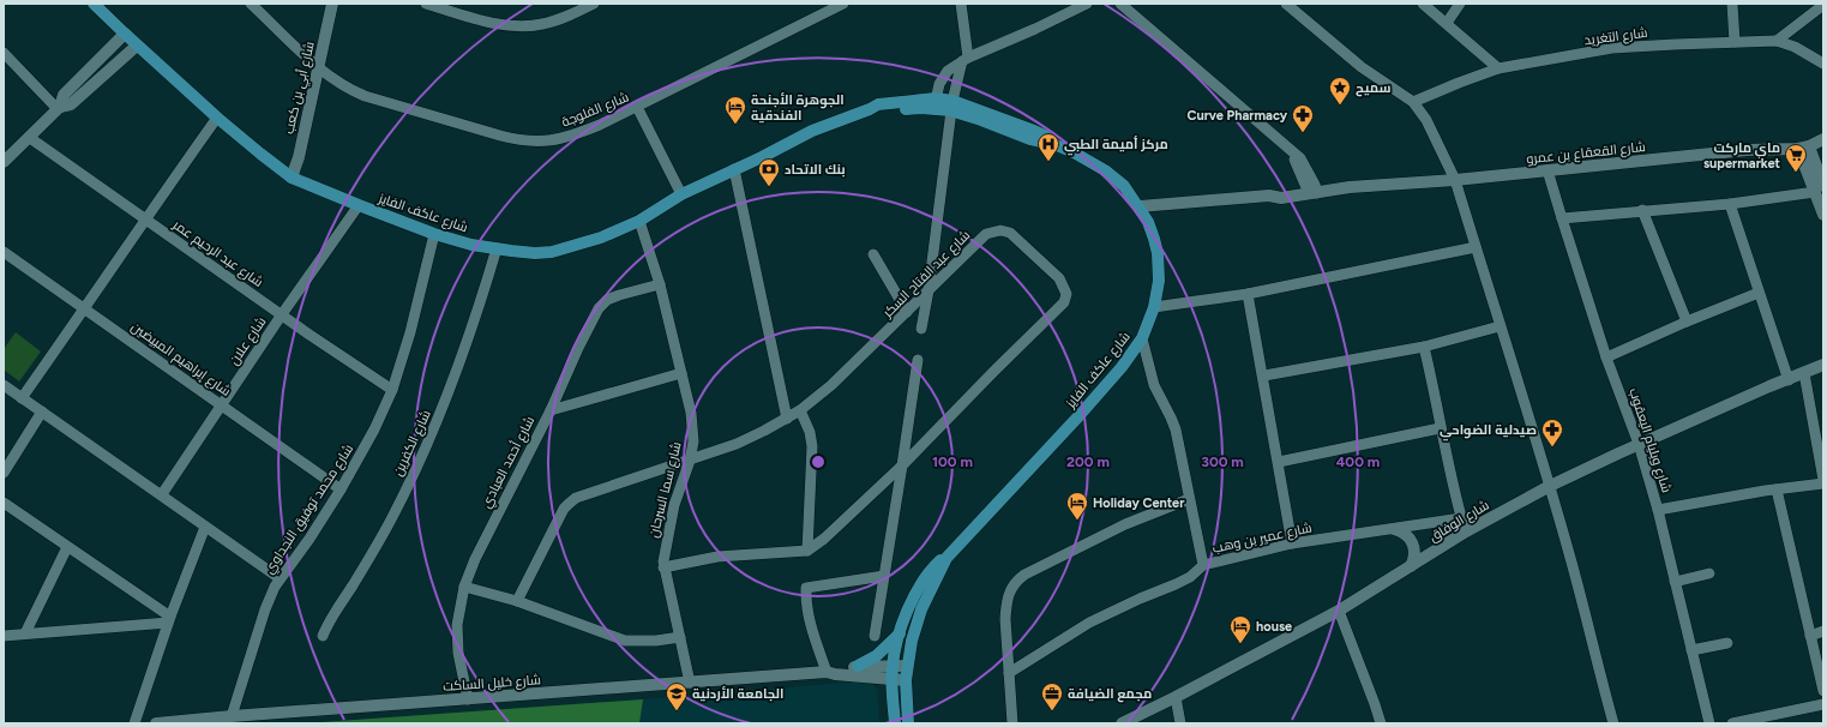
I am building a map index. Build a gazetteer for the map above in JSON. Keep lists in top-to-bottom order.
{
  "streets": {
    "main road": ["شارع عاكف الفايز"],
    "street": [
      "شارع التغريد",
      "شارع أبي بن كعب",
      "شارع الفلوجة",
      "شارع القعقاع بن عمرو",
      "شارع عبد الرحيم عمر",
      "شارع عبد الفتاح السكر",
      "شارع علان",
      "شارع إبراهيم المبيضين",
      "شارع ويليام اليعقوب",
      "شارع الكفرين",
      "شارع أحمد العبادي",
      "شارع سما السرحان",
      "شارع محمد توفيق النجداوي",
      "شارع الوفاق",
      "شارع عمير بن وهب",
      "شارع خليل الساكت"
    ]
  },
  "crossings": [
    ["شارع أبي بن كعب", "شارع الفلوجة"],
    ["شارع أبي بن كعب", "شارع عاكف الفايز"],
    ["شارع القعقاع بن عمرو", "شارع عاكف الفايز"],
    ["شارع القعقاع بن عمرو", "شارع ويليام اليعقوب"],
    ["شارع عاكف الفايز", "شارع علان"],
    ["شارع عاكف الفايز", "شارع الكفرين"],
    ["شارع عاكف الفايز", "شارع سما السرحان"],
    ["شارع عاكف الفايز", "شارع محمد توفيق النجداوي"],
    ["شارع عاكف الفايز", "شارع خليل الساكت"],
    ["شارع عبد الرحيم عمر", "شارع علان"],
    ["شارع عبد الرحيم عمر", "شارع محمد توفيق النجداوي"],
    ["شارع عبد الفتاح السكر", "شارع سما السرحان"],
    ["شارع علان", "شارع إبراهيم المبيضين"],
    ["شارع إبراهيم المبيضين", "شارع محمد توفيق النجداوي"],
    ["شارع ويليام اليعقوب", "شارع الوفاق"],
    ["شارع أحمد العبادي", "شارع سما السرحان"],
    ["شارع أحمد العبادي", "شارع خليل الساكت"],
    ["شارع سما السرحان", "شارع خليل الساكت"],
    ["شارع محمد توفيق النجداوي", "شارع خليل الساكت"]
  ],
  "places": {
    "place": ["سميح"],
    "hotel": ["الجوهرة الأجنحة الفندقية", "Holiday Center", "house"],
    "pharmacy": ["Curve Pharmacy", "صيدلية الضواحي"],
    "hospital": ["مركز أميمة الطبي"],
    "supermarket": ["ماي ماركت supermarket"],
    "bank": ["بنك الاتحاد"],
    "school or university": ["الجامعة الأردنية"],
    "office": ["مجمع الضيافة"]
  },
  "rings": [
    "100 m",
    "200 m",
    "300 m",
    "400 m"
  ]
}
